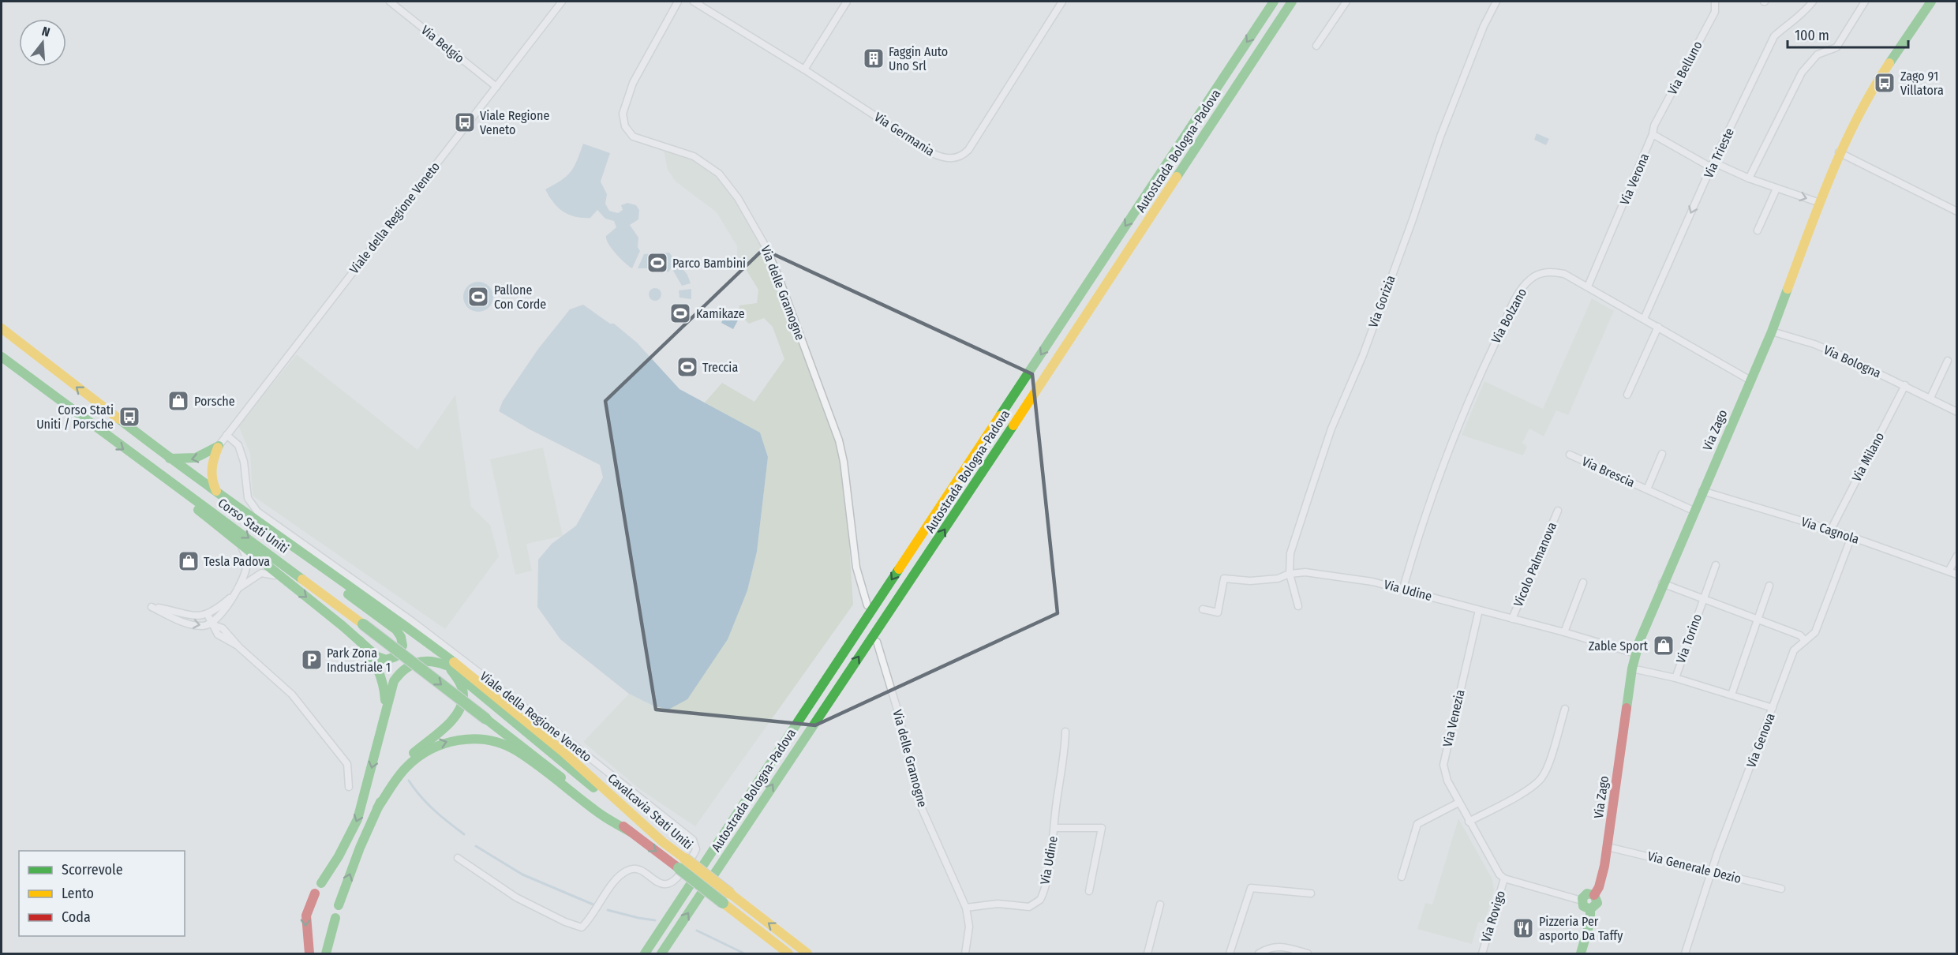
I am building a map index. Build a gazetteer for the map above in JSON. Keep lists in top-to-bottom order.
{
  "streets": {
    "main road": [
      "Autostrada Bologna-Padova",
      "Via Zago",
      "Corso Stati Uniti",
      "Cavalcavia Stati Uniti"
    ],
    "street": [
      "Via Belgio",
      "Via Belluno",
      "Via Germania",
      "Via Trieste",
      "Via Verona",
      "Viale della Regione Veneto",
      "Via delle Gramogne",
      "Via Gorizia",
      "Via Bolzano",
      "Via Bologna",
      "Via Milano",
      "Via Brescia",
      "Via Cagnola",
      "Vicolo Palmanova",
      "Via Udine",
      "Via Torino",
      "Via Venezia",
      "Via Genova",
      "Via Generale Dezio",
      "Via Rovigo"
    ]
  },
  "crossings": [
    ["Via Belgio", "Viale della Regione Veneto"],
    ["Via Belluno", "Via Verona"],
    ["Via Trieste", "Via Verona"],
    ["Via Trieste", "Via Bolzano"],
    ["Via Verona", "Via Bolzano"],
    ["Via Verona", "Via Zago"],
    ["Via delle Gramogne", "Via Udine"],
    ["Via Gorizia", "Via Udine"],
    ["Via Bolzano", "Via Zago"],
    ["Via Bolzano", "Via Udine"],
    ["Via Bologna", "Via Zago"],
    ["Via Bologna", "Via Milano"],
    ["Via Zago", "Via Brescia"],
    ["Via Zago", "Via Cagnola"],
    ["Via Zago", "Via Udine"],
    ["Via Zago", "Via Torino"],
    ["Via Zago", "Via Generale Dezio"],
    ["Via Milano", "Via Cagnola"],
    ["Corso Stati Uniti", "Cavalcavia Stati Uniti"],
    ["Via Cagnola", "Via Genova"],
    ["Vicolo Palmanova", "Via Udine"],
    ["Via Udine", "Via Venezia"],
    ["Via Torino", "Via Genova"],
    ["Via Venezia", "Via Rovigo"],
    ["Via Genova", "Via Generale Dezio"]
  ],
  "one_way": ["Via Trieste"],
  "places": {
    "building": ["Faggin Auto Uno Srl"],
    "bus stop": ["Zago 91 Villatora", "Viale Regione Veneto", "Corso Stati Uniti / Porsche"],
    "sports": [
      "Parco Bambini",
      "Pallone Con Corde",
      "Kamikaze",
      "Treccia"
    ],
    "shop": ["Porsche", "Tesla Padova", "Zable Sport"],
    "parking": ["Park Zona Industriale 1"],
    "restaurant": ["Pizzeria Per asporto Da Taffy"]
  },
  "legend": ["Scorrevole", "Lento", "Coda"],
  "scale_bar": "100 m",
  "north": "top"
}
